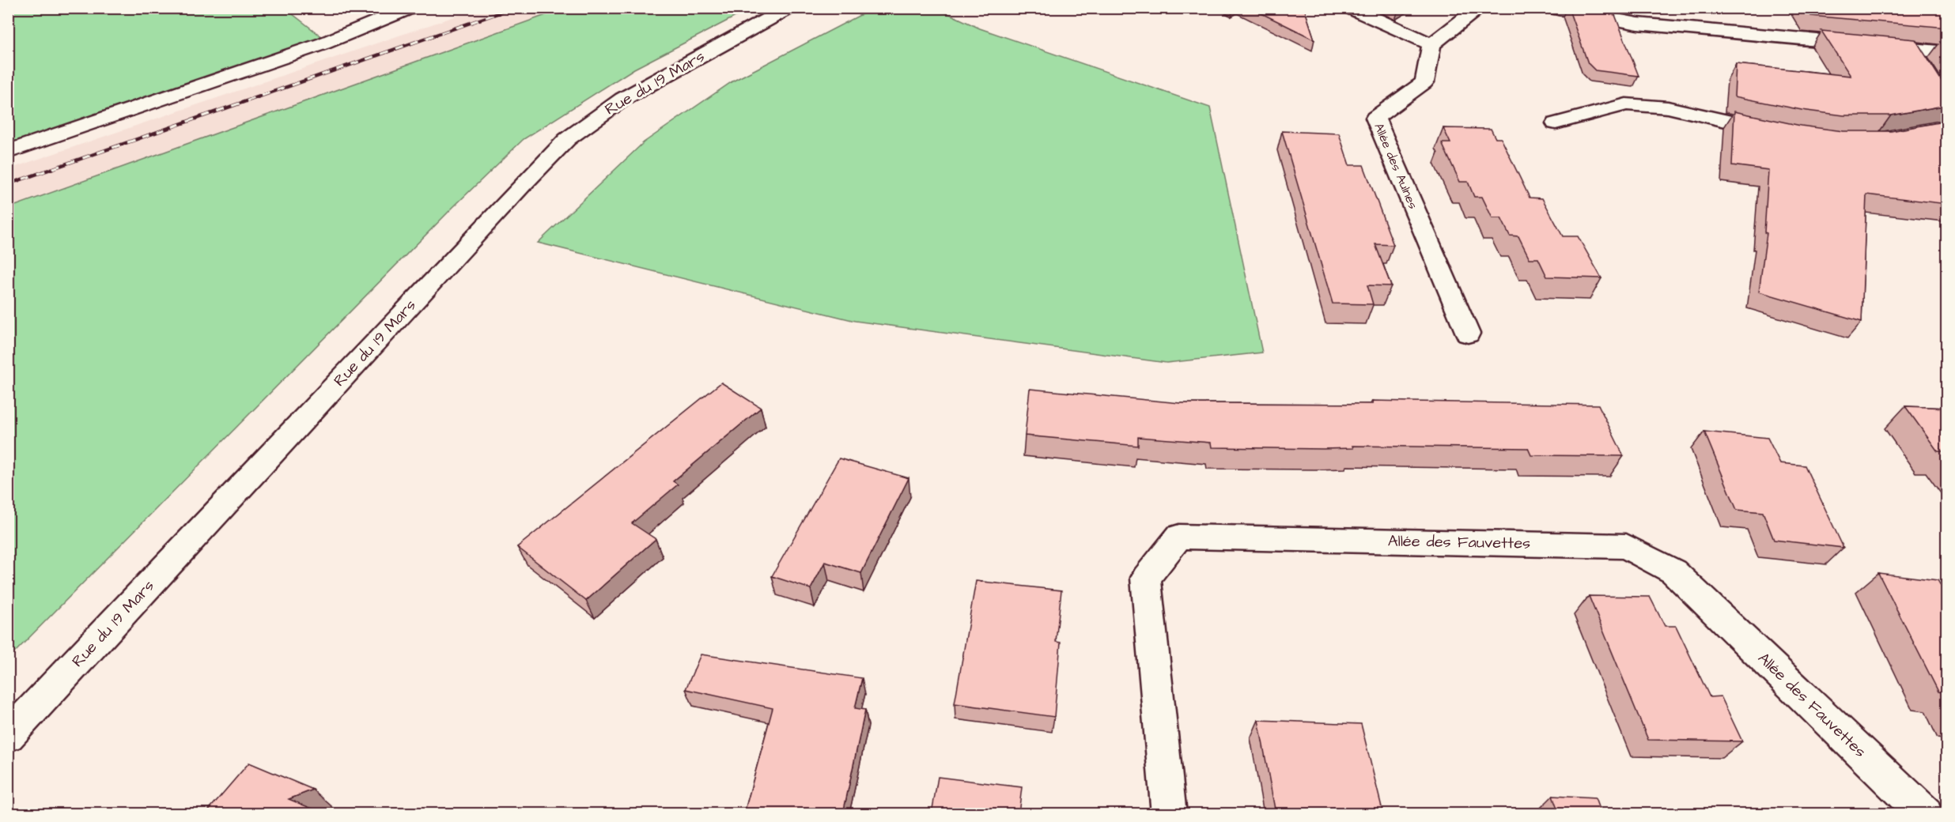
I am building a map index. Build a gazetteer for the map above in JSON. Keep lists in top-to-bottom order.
{
  "streets": {
    "street": ["Rue du 19 Mars", "Allée des Aulnes", "Allée des Fauvettes"]
  }
}
